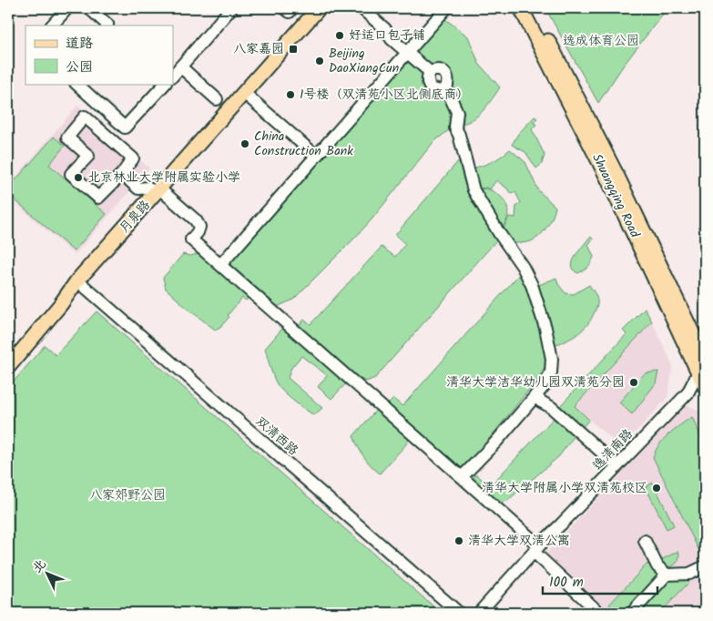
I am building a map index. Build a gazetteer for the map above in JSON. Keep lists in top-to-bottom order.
{
  "streets": {
    "main road": ["Shuangqing Road", "月泉路"],
    "street": ["双清西路", "逸清南路"]
  },
  "crossings": [
    ["Shuangqing Road", "逸清南路"],
    ["月泉路", "双清西路"]
  ],
  "parks": ["逸成体育公园", "八家郊野公园"],
  "places": {
    "other": [
      "好适口包子铺",
      "Beijing DaoXiangCun",
      "1号楼（双清苑小区北侧底商）",
      "China Construction Bank",
      "北京林业大学附属实验小学",
      "清华大学洁华幼儿园双清苑分园",
      "清华大学附属小学双清苑校区",
      "清华大学双清公寓"
    ],
    "transit": ["八家嘉园"]
  },
  "legend": ["道路", "公园"],
  "scale_bar": "100 m",
  "north": "top left"
}
